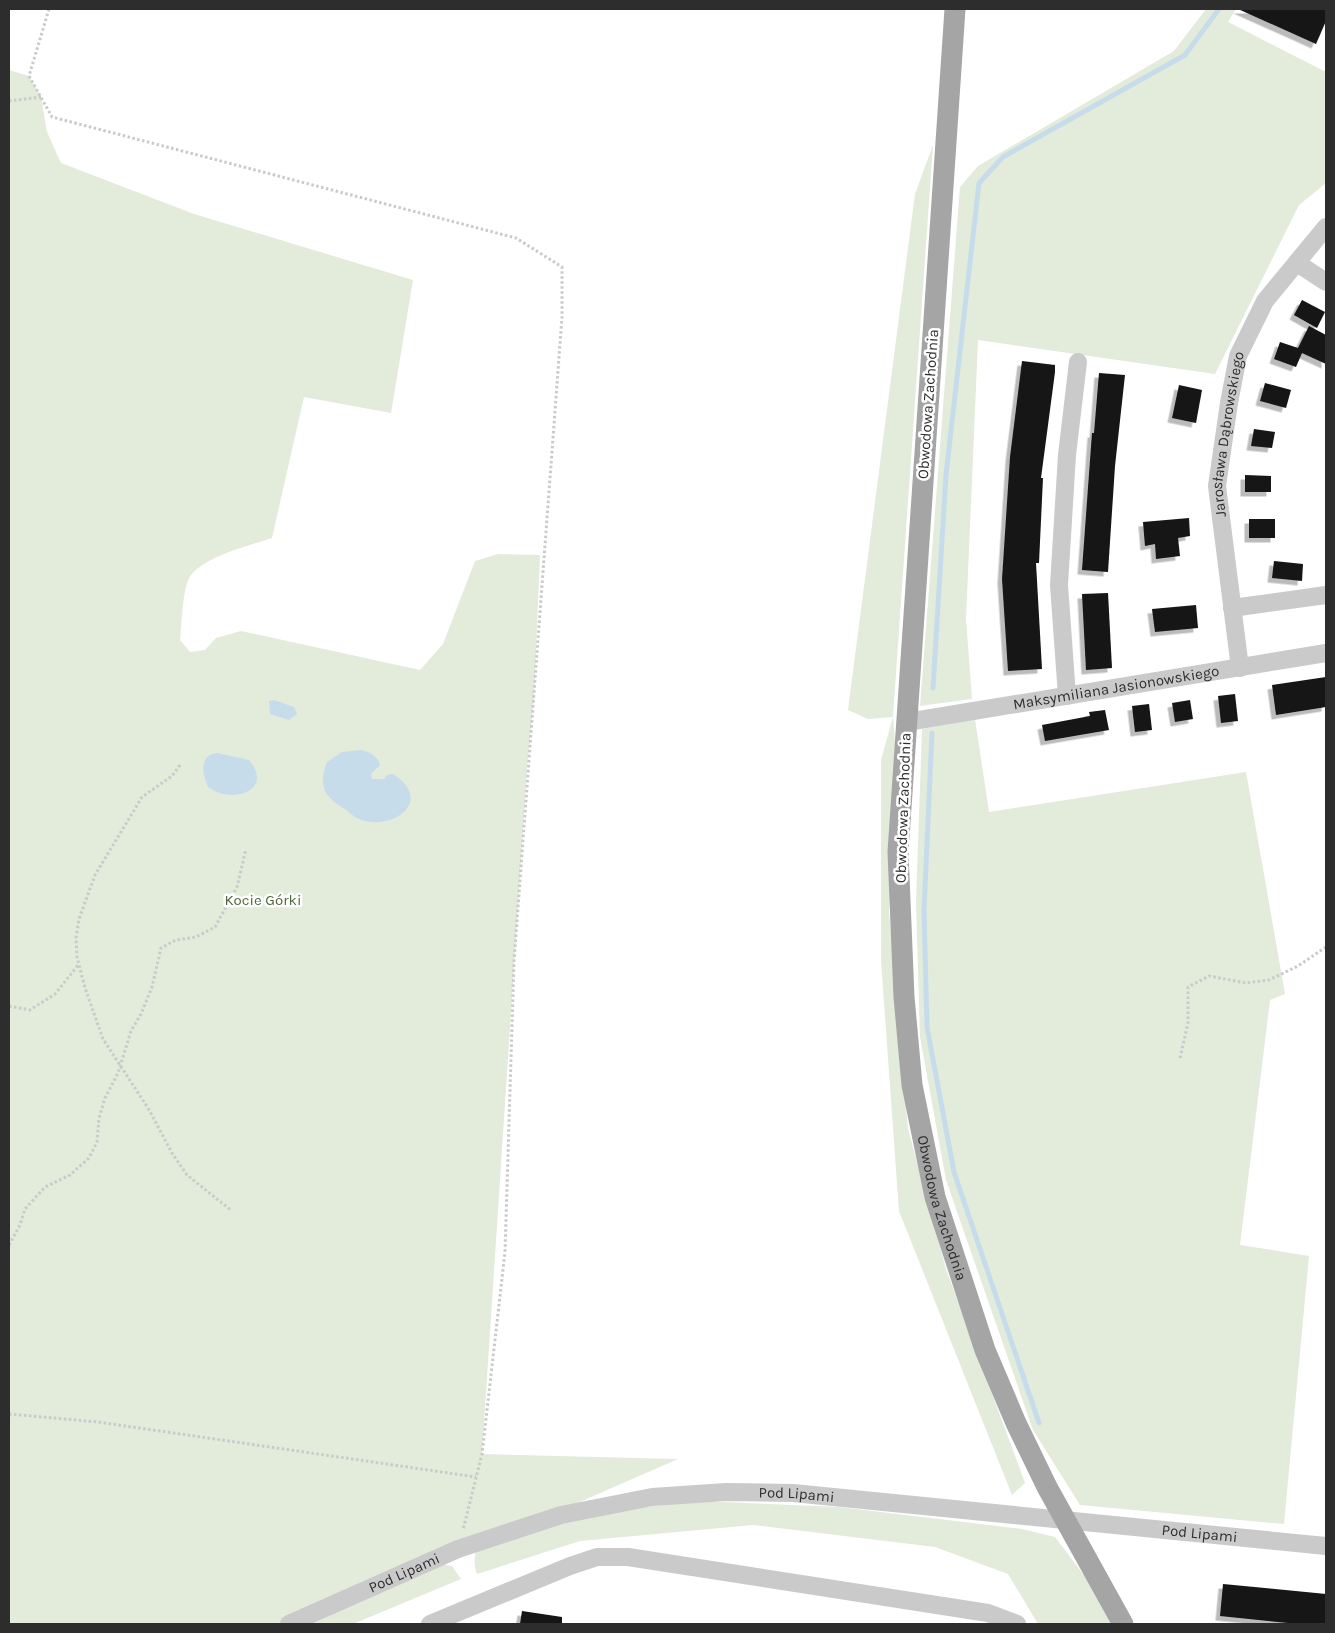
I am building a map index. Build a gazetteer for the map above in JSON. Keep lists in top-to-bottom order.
{
  "streets": {
    "main road": ["Obwodowa Zachodnia"],
    "street": ["Jarosława Dąbrowskiego", "Maksymiliana Jasionowskiego", "Pod Lipami"]
  },
  "crossings": [
    ["Obwodowa Zachodnia", "Maksymiliana Jasionowskiego"],
    ["Obwodowa Zachodnia", "Pod Lipami"],
    ["Jarosława Dąbrowskiego", "Maksymiliana Jasionowskiego"]
  ],
  "parks": ["Kocie Górki"]
}
